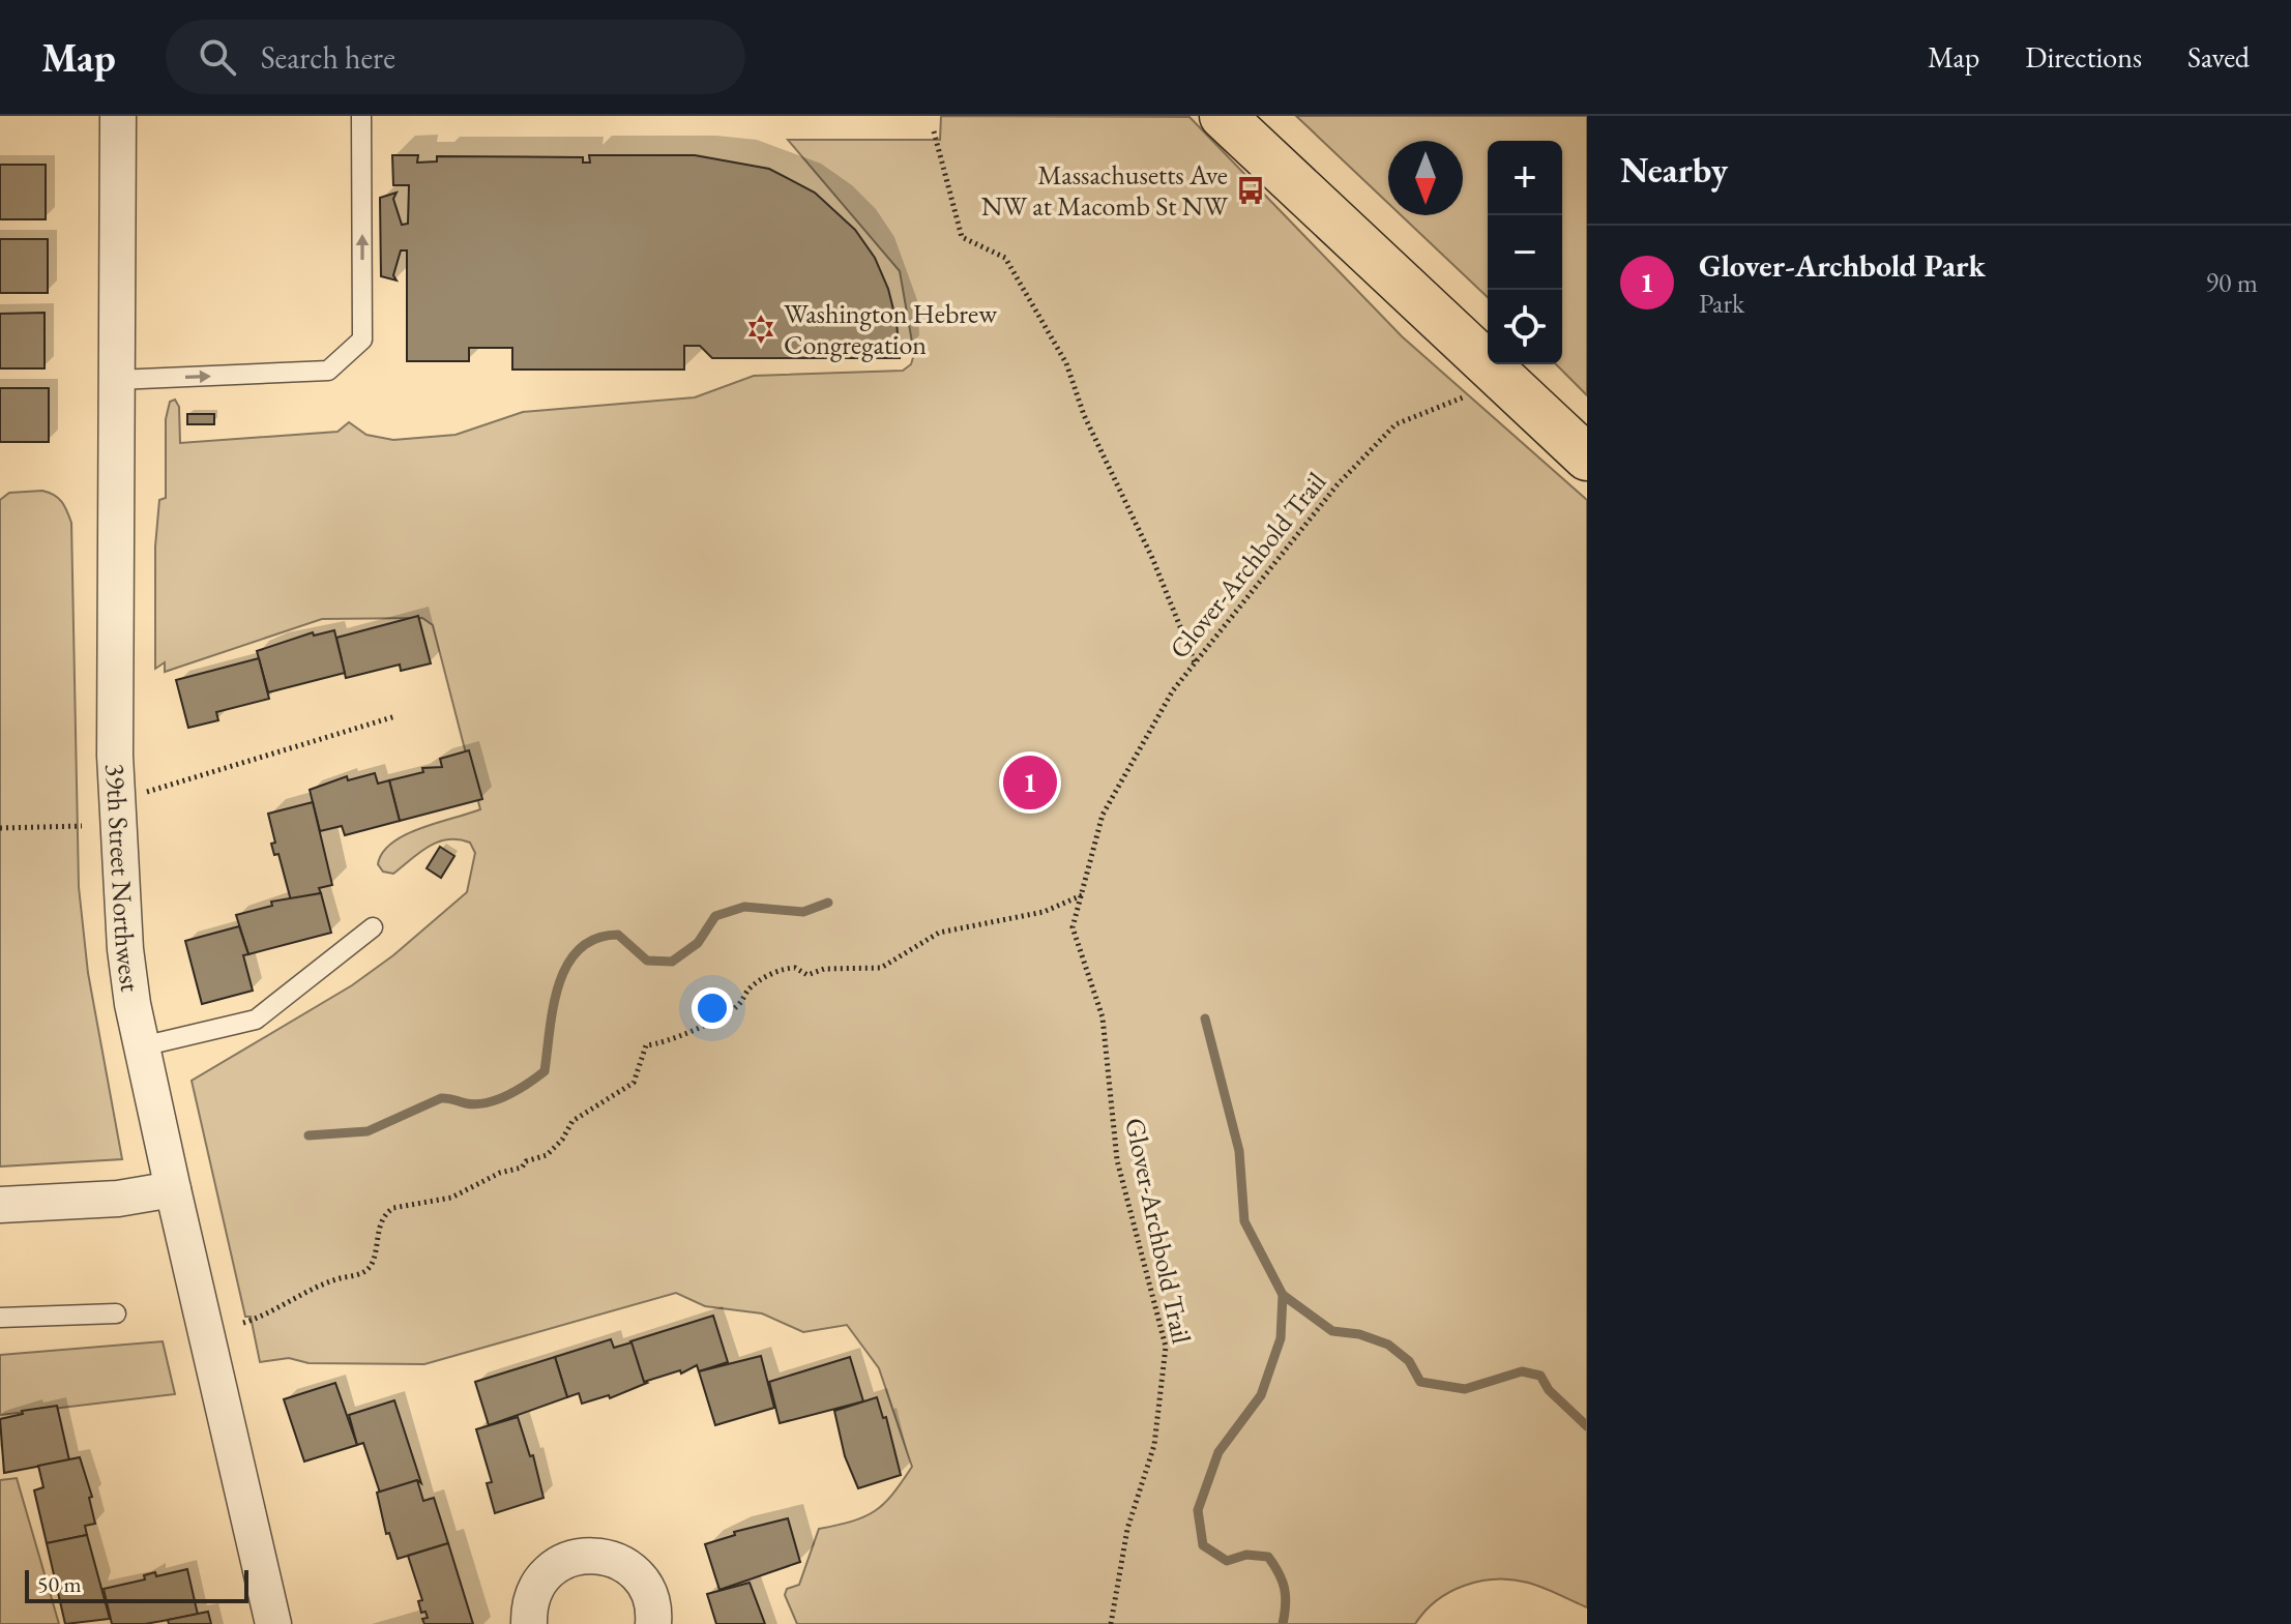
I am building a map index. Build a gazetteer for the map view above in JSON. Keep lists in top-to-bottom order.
{
  "streets": {
    "street": ["39th Street Northwest"],
    "path": ["Glover-Archbold Trail"]
  },
  "places": {
    "bus stop": ["Massachusetts Ave NW at Macomb St NW"],
    "synagogue": ["Washington Hebrew Congregation"]
  },
  "scale_bar": "50 m",
  "north": "bottom",
  "page": {
    "header": "Map",
    "search": "Search here",
    "nav": ["Map", "Directions", "Saved"],
    "heading": "Nearby",
    "map_buttons": ["+", "−"],
    "list": [
      {
        "mark": "1",
        "name": "Glover-Archbold Park",
        "note": "Park",
        "value": "90 m"
      }
    ],
    "pins": "1",
    "scale": "50 m"
  }
}
